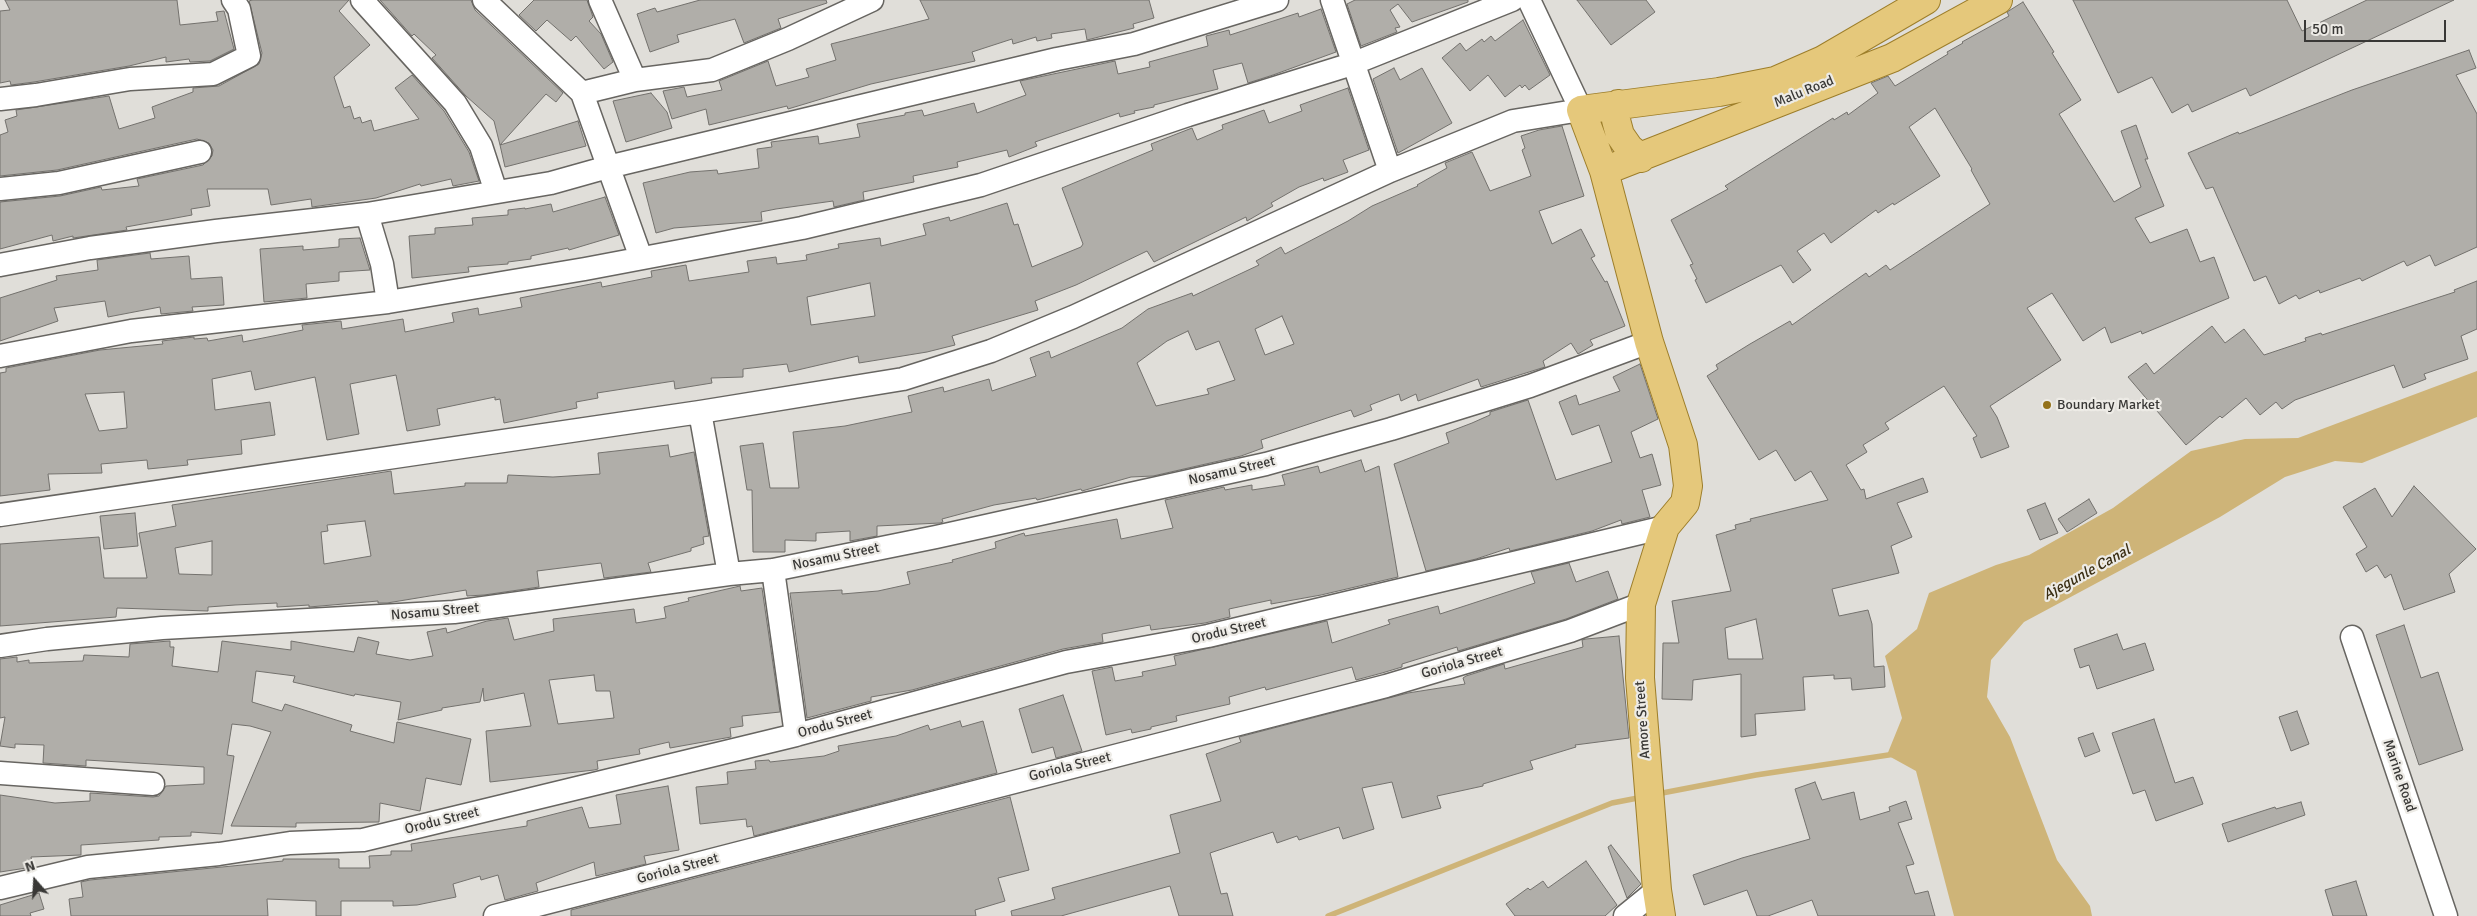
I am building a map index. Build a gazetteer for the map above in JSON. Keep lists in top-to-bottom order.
{
  "streets": {
    "main road": ["Malu Road", "Amore Street"],
    "street": [
      "Nosamu Street",
      "Orodu Street",
      "Goriola Street",
      "Marine Road"
    ]
  },
  "crossings": [
    ["Orodu Street", "Amore Street"],
    ["Goriola Street", "Amore Street"]
  ],
  "water": ["Ajegunle Canal"],
  "places": ["Boundary Market"],
  "scale_bar": "50 m",
  "north": "top"
}
